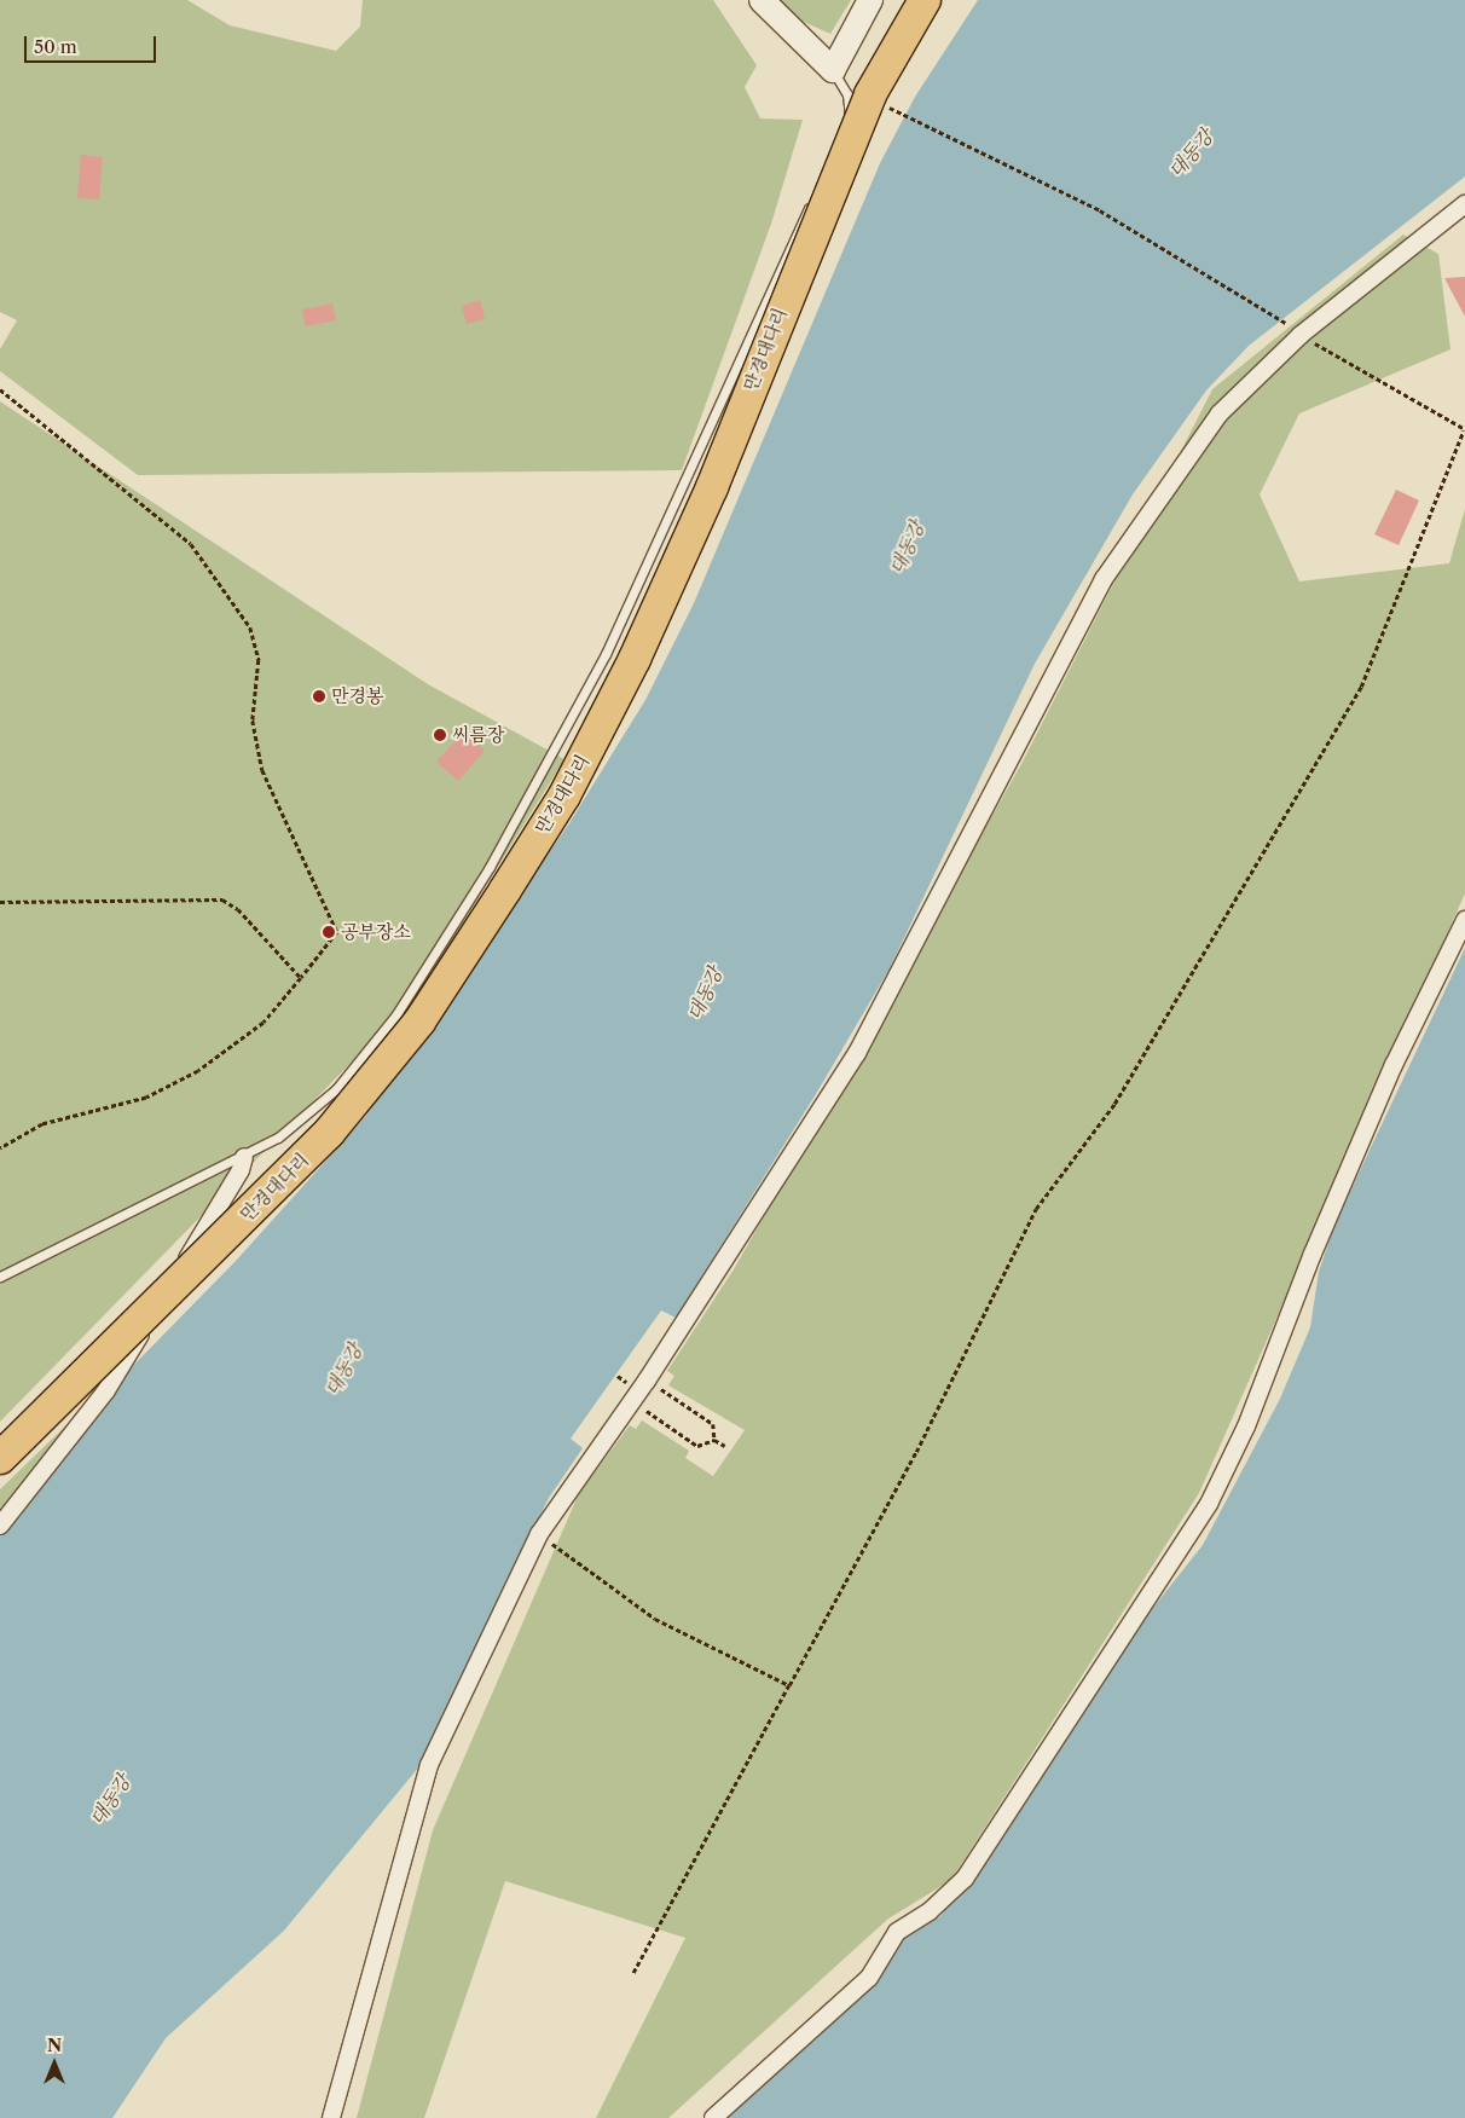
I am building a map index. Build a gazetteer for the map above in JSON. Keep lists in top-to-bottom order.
{
  "streets": {
    "highway": ["만경대다리"]
  },
  "water": ["대동강"],
  "places": ["만경봉", "씨름장", "공부장소"],
  "scale_bar": "50 m",
  "north": "top"
}
